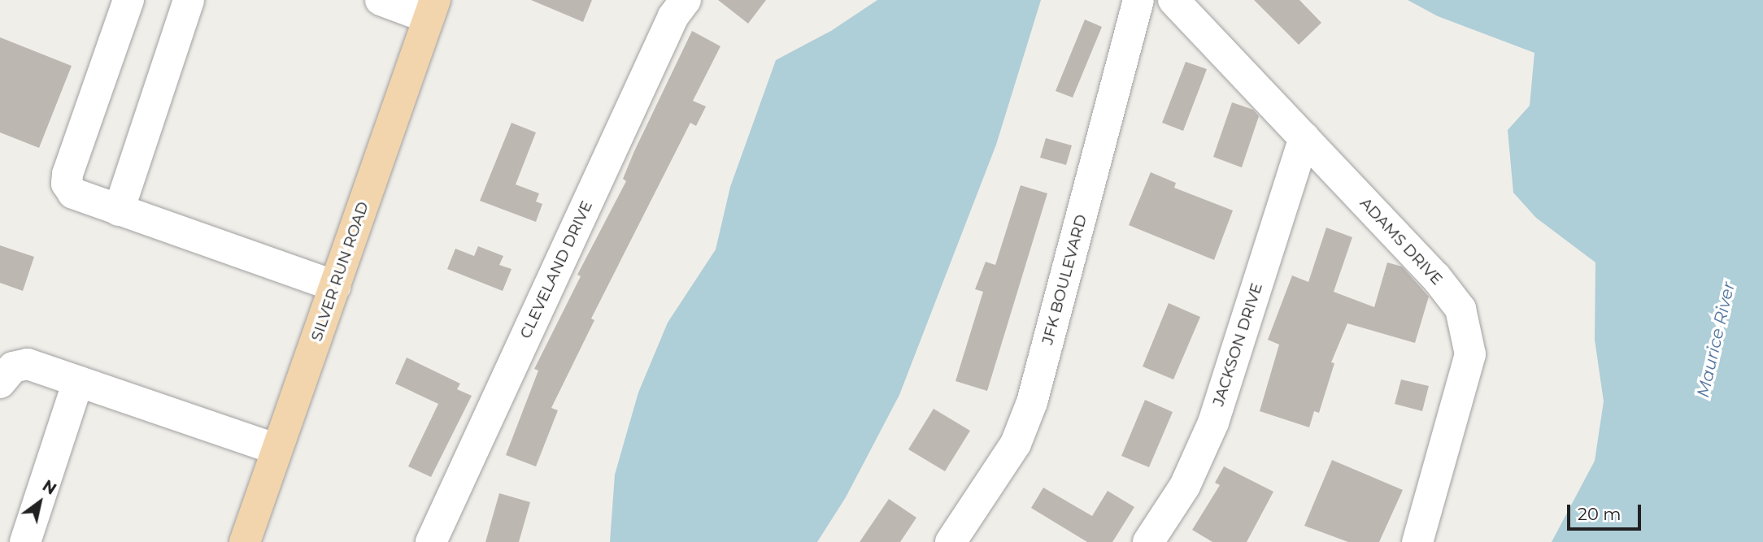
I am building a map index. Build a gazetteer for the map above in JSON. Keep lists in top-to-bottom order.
{
  "streets": {
    "main road": ["SILVER RUN ROAD"],
    "street": [
      "ADAMS DRIVE",
      "CLEVELAND DRIVE",
      "JFK BOULEVARD",
      "JACKSON DRIVE"
    ]
  },
  "crossings": [
    ["ADAMS DRIVE", "JACKSON DRIVE"]
  ],
  "water": ["Maurice River"],
  "scale_bar": "20 m",
  "north": "top right"
}
